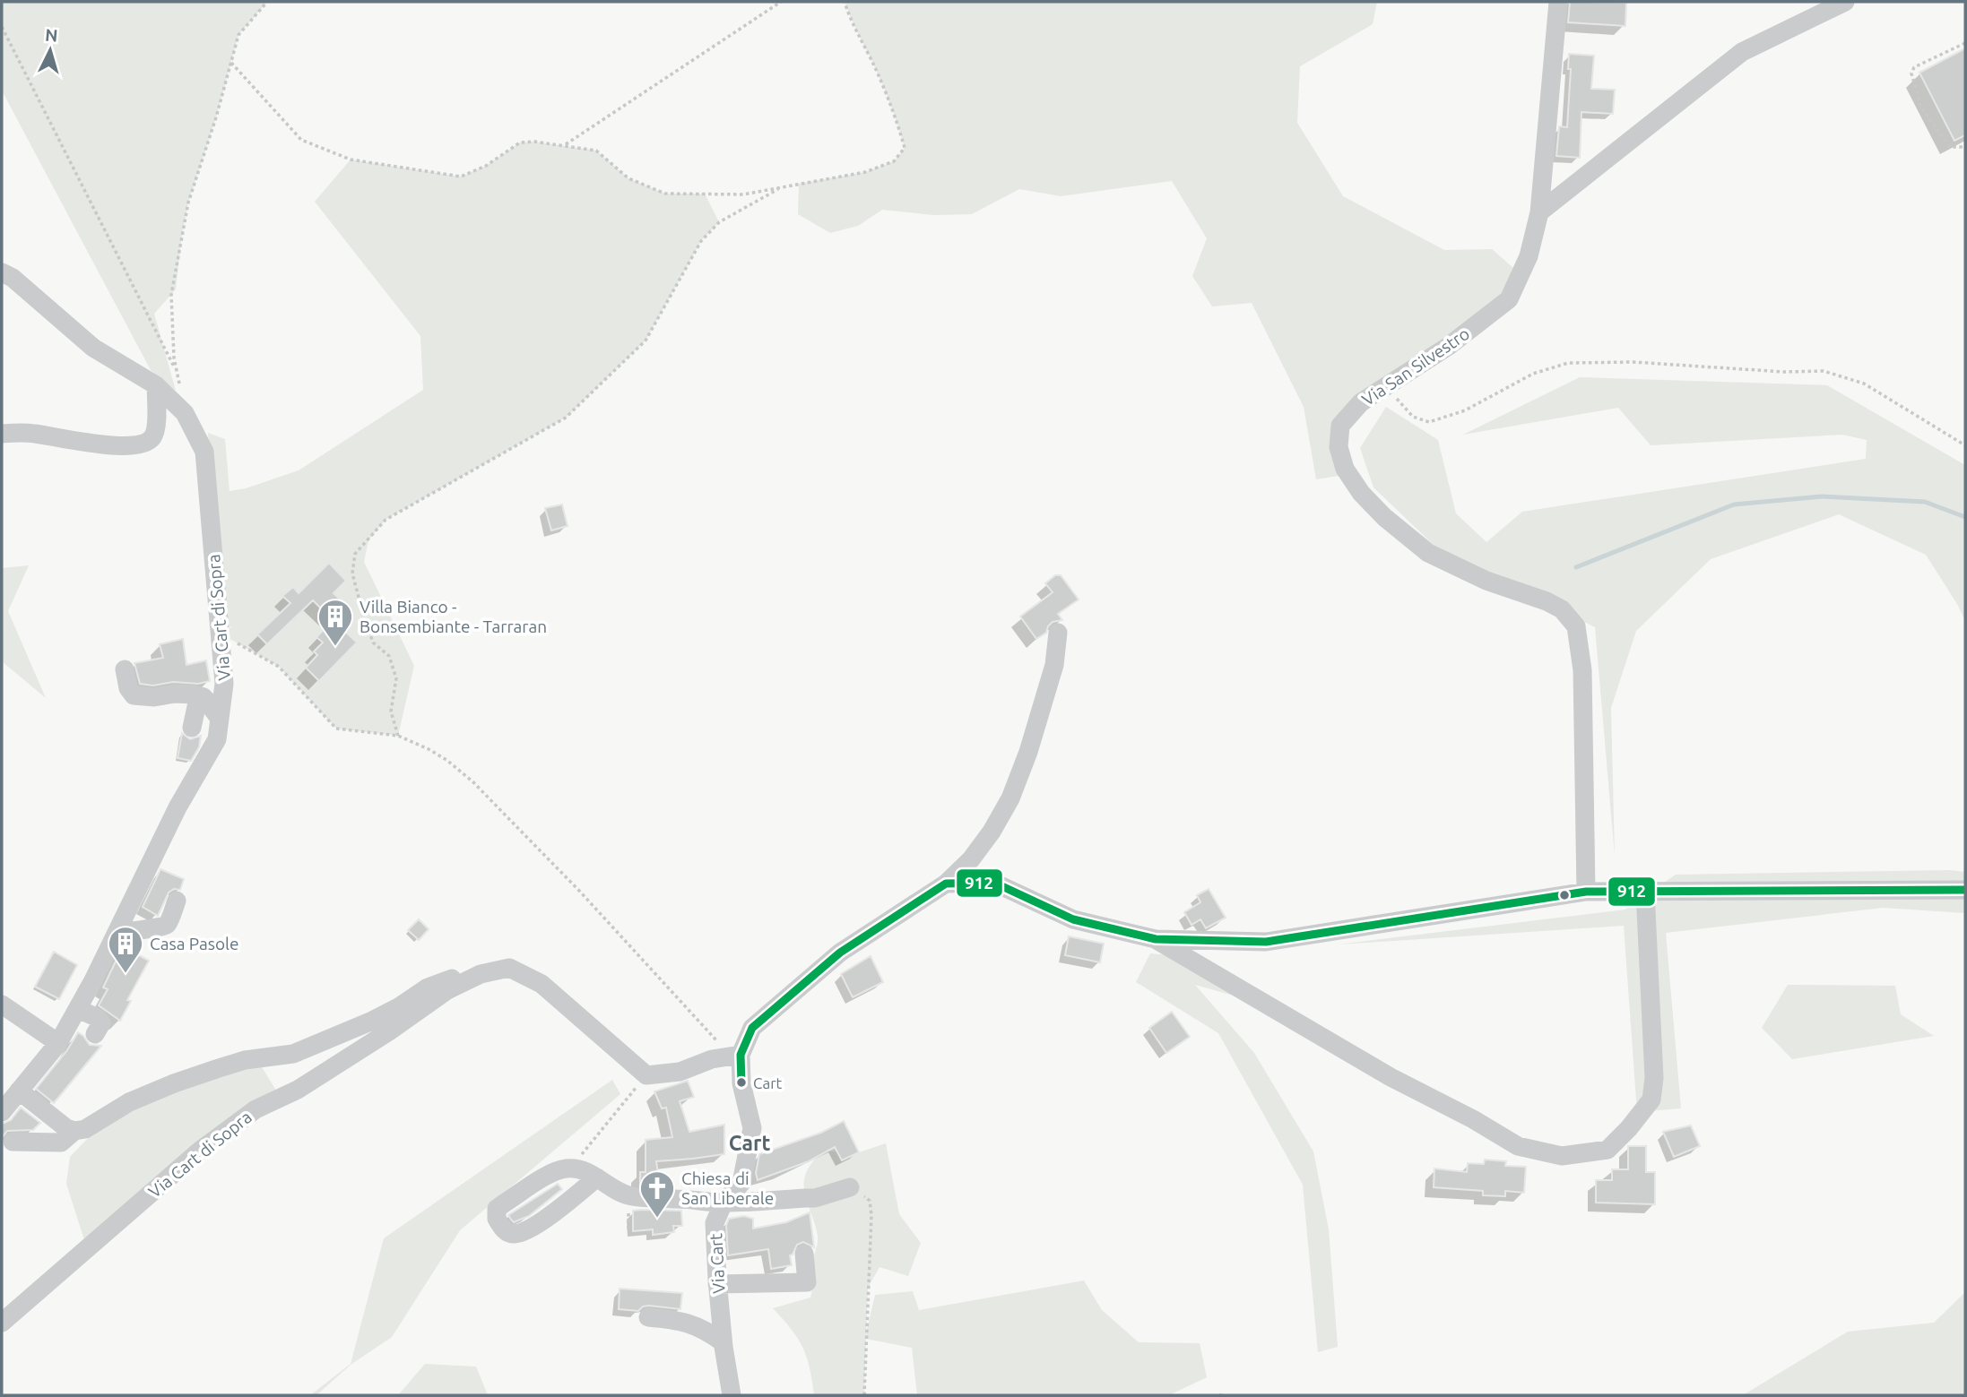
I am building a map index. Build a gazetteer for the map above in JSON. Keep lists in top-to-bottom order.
{
  "streets": {
    "street": ["Via San Silvestro", "Via Cart di Sopra", "Via Cart"]
  },
  "districts": ["Cart"],
  "places": {
    "building": ["Villa Bianco - Bonsembiante - Tarraran", "Casa Pasole"],
    "other": ["Cart"],
    "church": ["Chiesa di San Liberale"]
  },
  "lines": ["transit line 912"],
  "north": "top"
}
